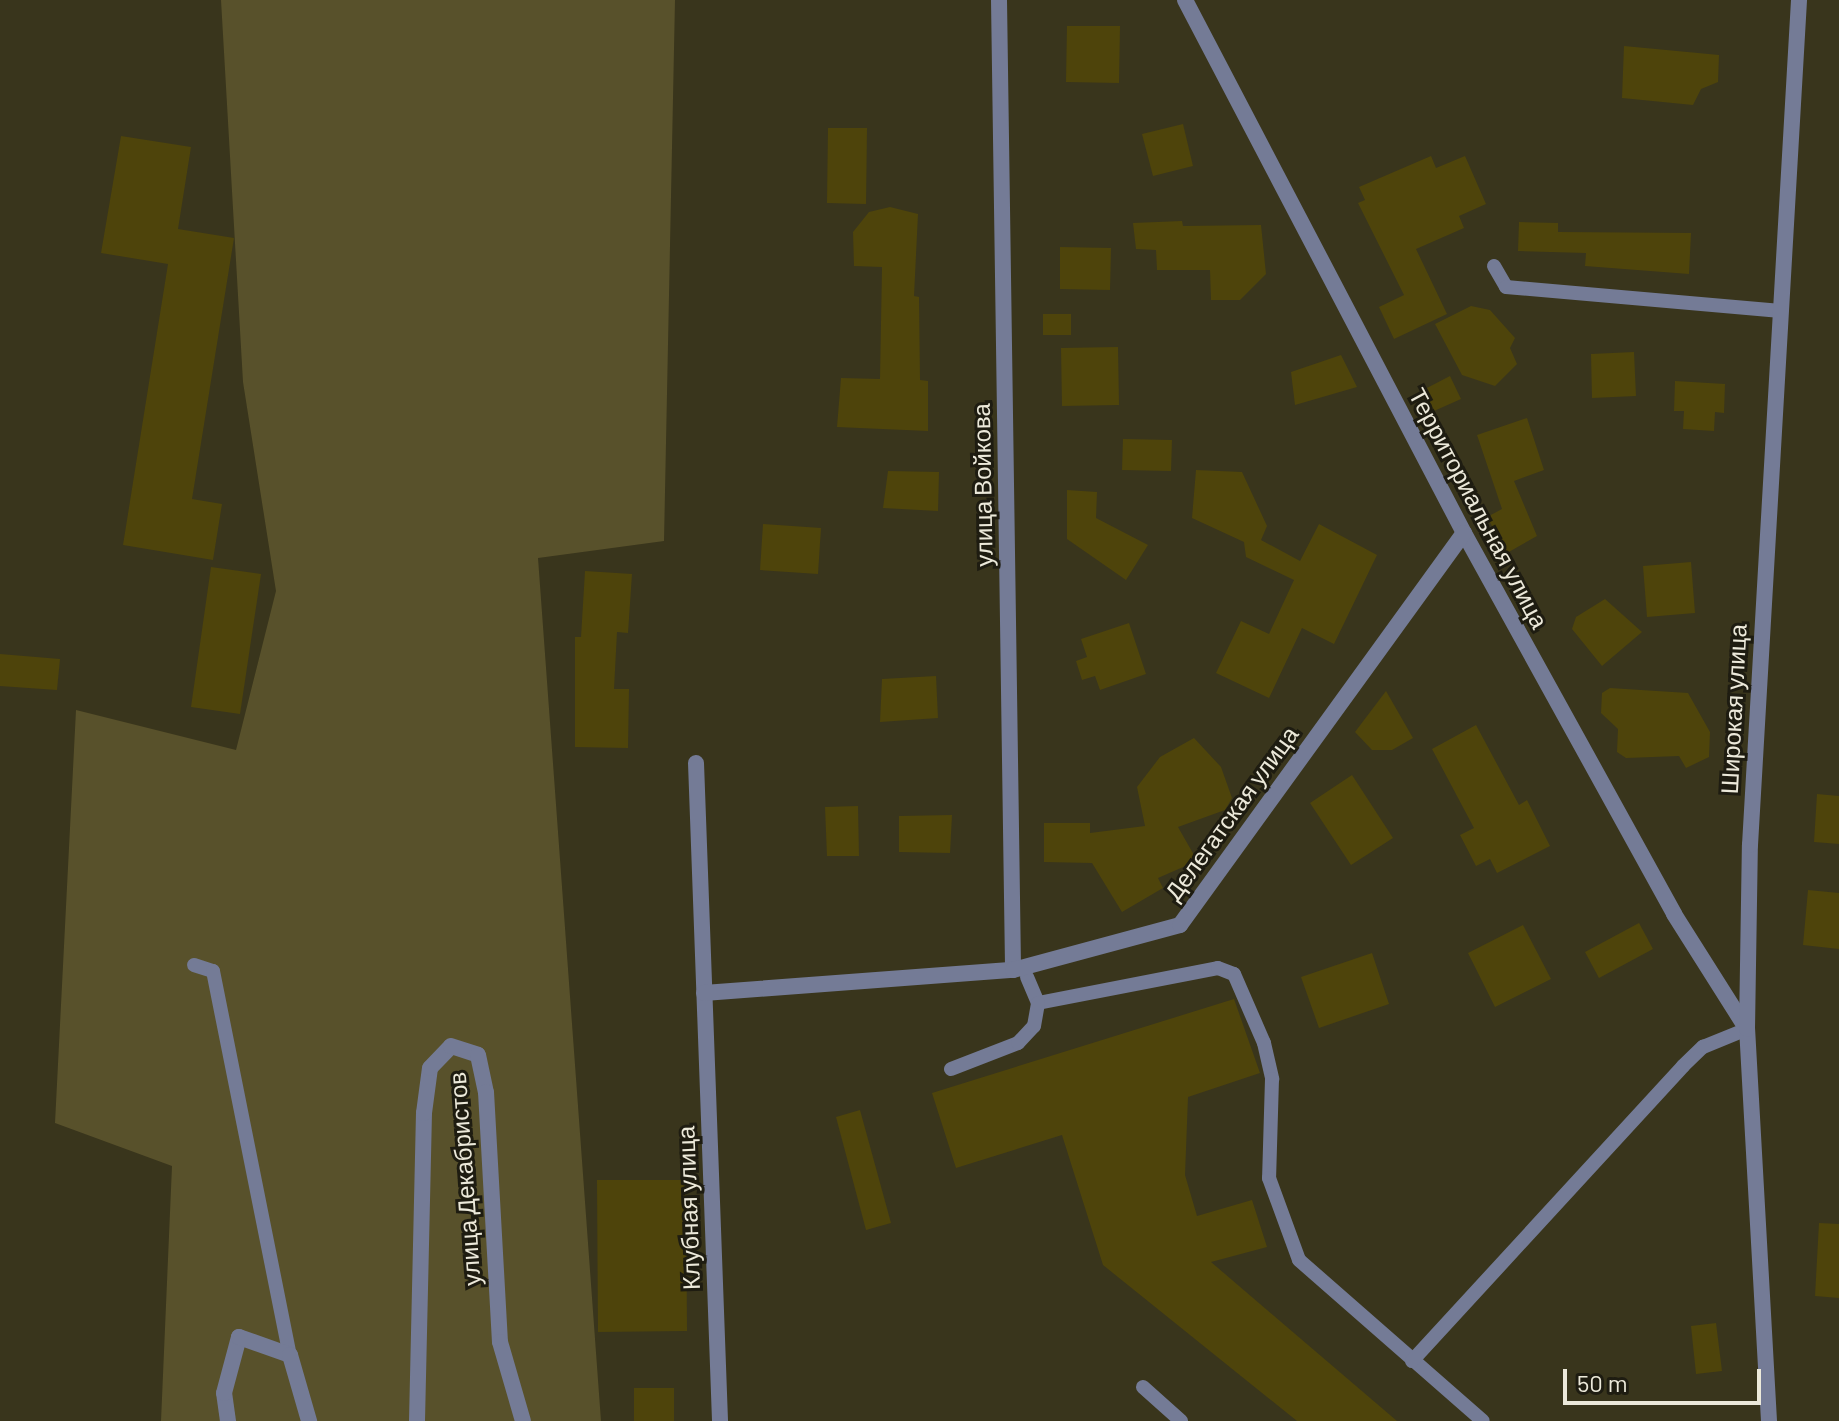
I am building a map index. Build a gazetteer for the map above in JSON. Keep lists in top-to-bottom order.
{
  "streets": {
    "street": [
      "улица Войкова",
      "Территориальная улица",
      "Широкая улица",
      "Делегатская улица",
      "улица Декабристов",
      "Клубная улица"
    ]
  },
  "crossings": [
    ["улица Войкова", "Делегатская улица"],
    ["Территориальная улица", "Широкая улица"],
    ["Территориальная улица", "Делегатская улица"],
    ["Делегатская улица", "Клубная улица"]
  ],
  "scale_bar": "50 m"
}
